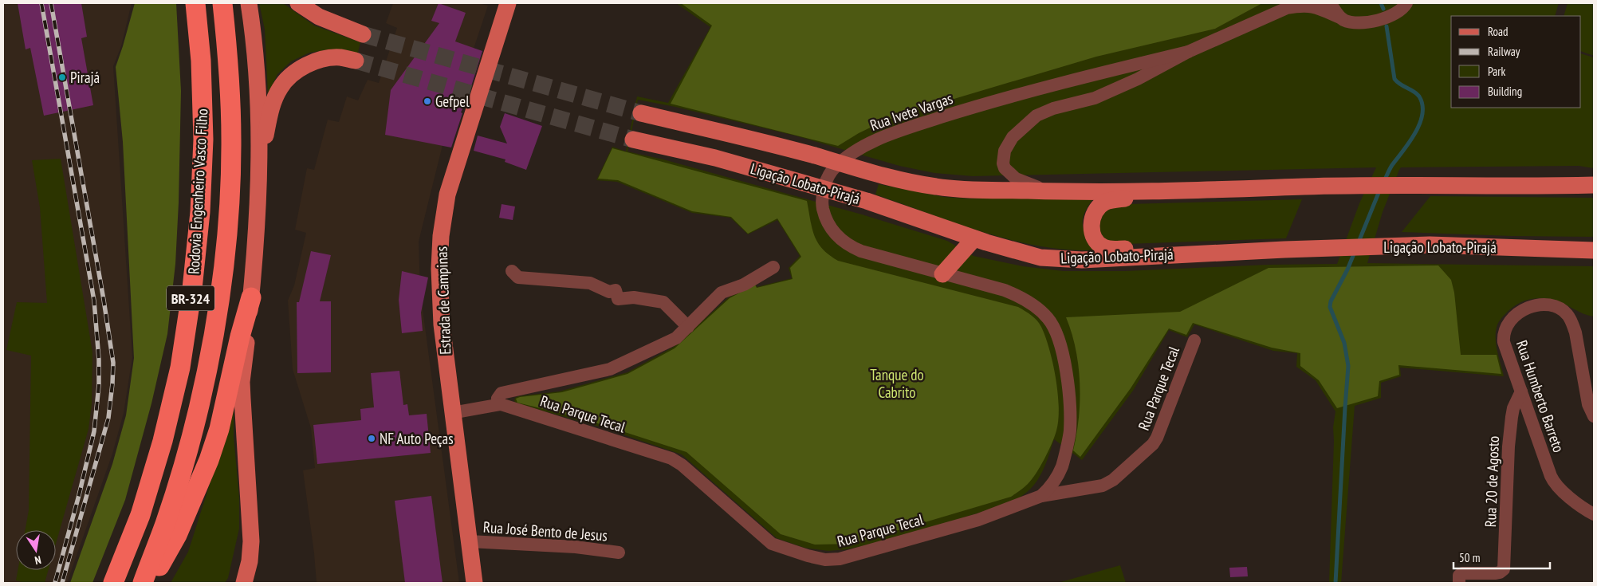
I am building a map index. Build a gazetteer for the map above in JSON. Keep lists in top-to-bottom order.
{
  "streets": {
    "highway": ["Rodovia Engenheiro Vasco Filho", "BR-324"],
    "main road": ["Ligação Lobato-Pirajá", "Estrada de Campinas"],
    "street": [
      "Rua Ivete Vargas",
      "Rua Parque Tecal",
      "Rua Humberto Barreto",
      "Rua 20 de Agosto",
      "Rua José Bento de Jesus"
    ]
  },
  "crossings": [
    ["Rua Ivete Vargas", "Ligação Lobato-Pirajá"],
    ["Rua Ivete Vargas", "Rua Parque Tecal"],
    ["Estrada de Campinas", "Rua Parque Tecal"],
    ["Estrada de Campinas", "Rua José Bento de Jesus"],
    ["Rua Humberto Barreto", "Rua 20 de Agosto"]
  ],
  "parks": ["Tanque do Cabrito"],
  "places": ["Pirajá", "Gefpel", "NF Auto Peças"],
  "legend": [
    "Road",
    "Railway",
    "Park",
    "Building"
  ],
  "scale_bar": "50 m",
  "north": "bottom"
}
